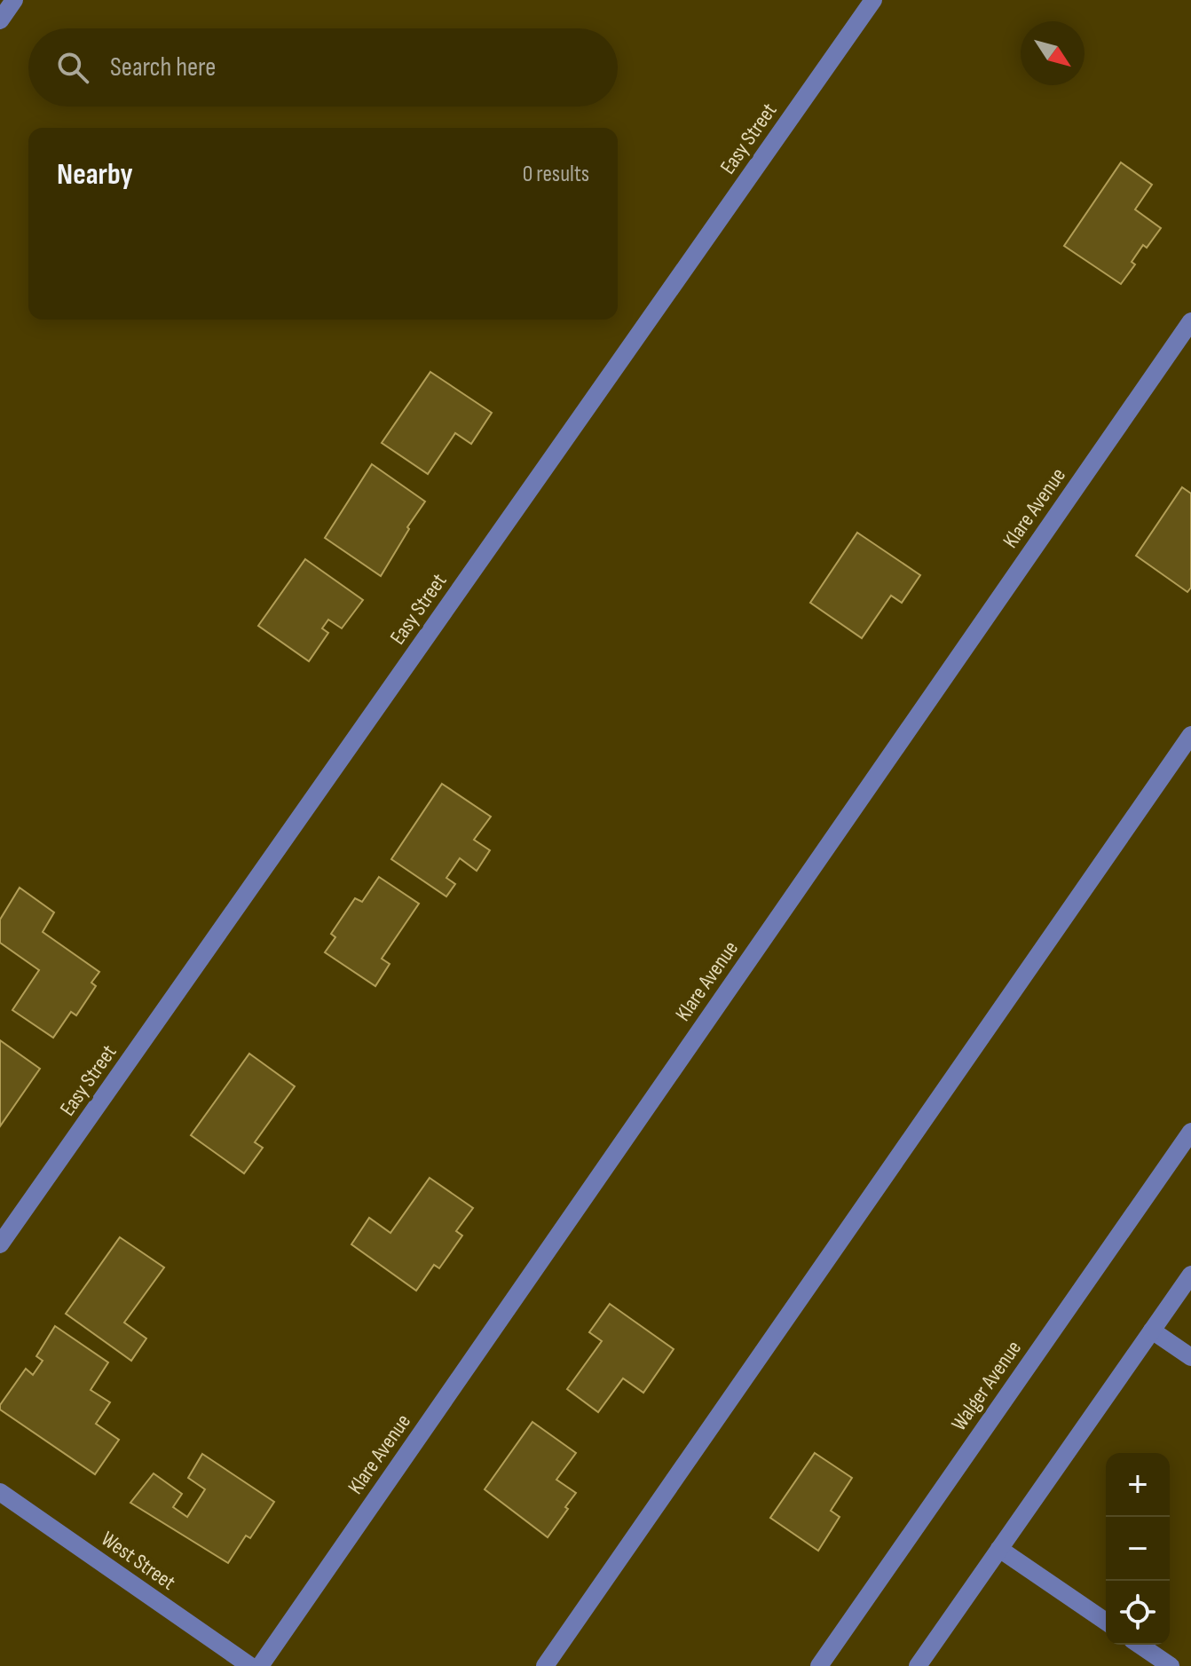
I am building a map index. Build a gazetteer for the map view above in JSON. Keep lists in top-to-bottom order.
{
  "streets": {
    "street": [
      "Easy Street",
      "Klare Avenue",
      "Walger Avenue",
      "West Street"
    ]
  },
  "north": "bottom right",
  "page": {
    "search": "Search here",
    "heading": ["Nearby", "0 results"],
    "map_buttons": ["+", "−"]
  }
}
